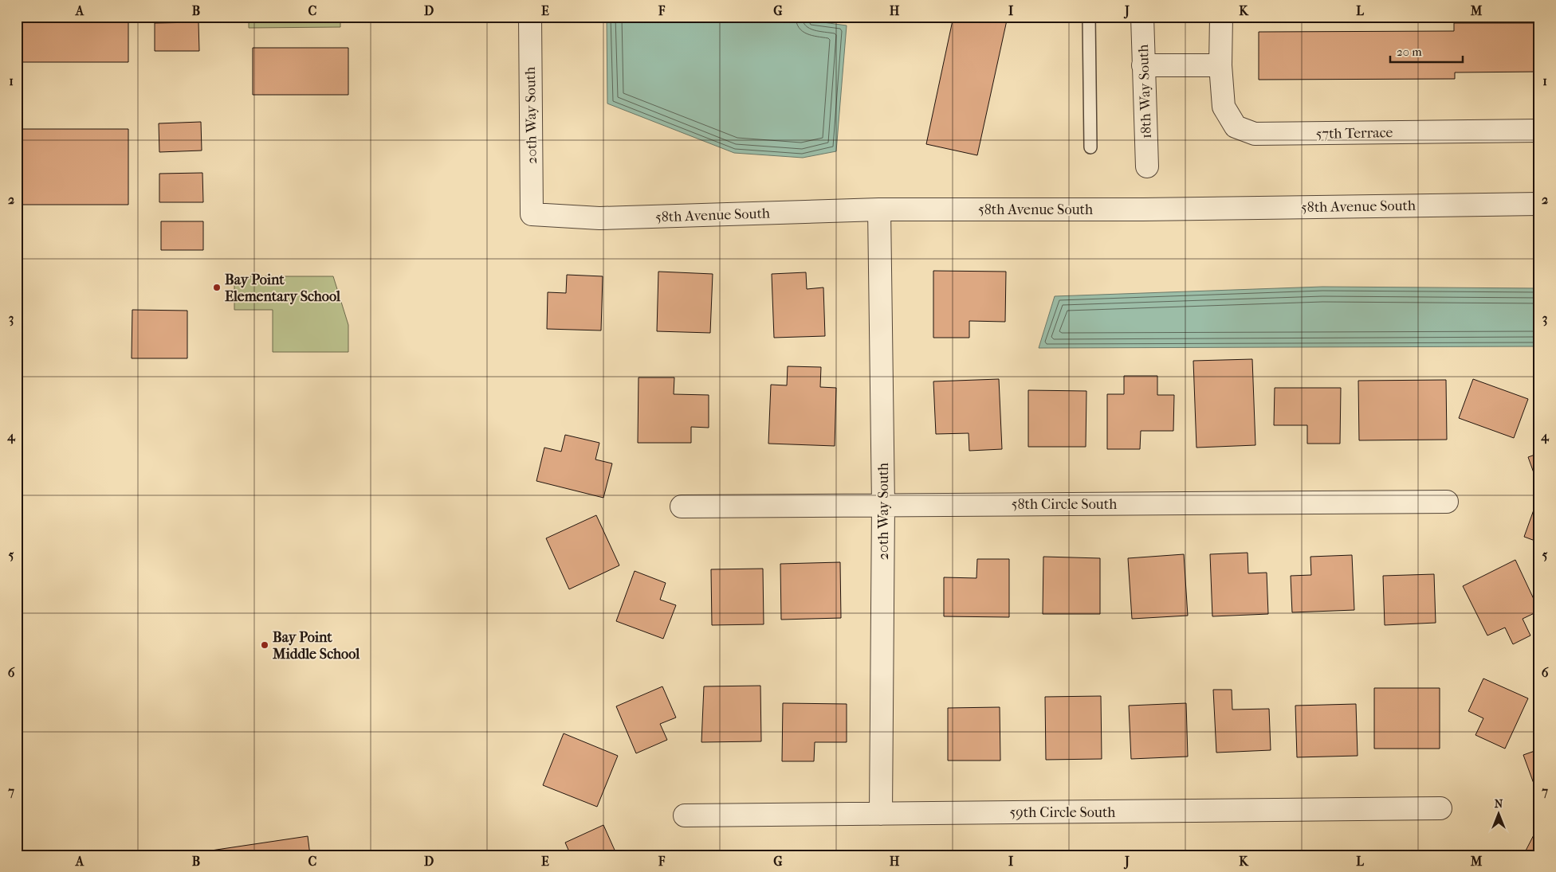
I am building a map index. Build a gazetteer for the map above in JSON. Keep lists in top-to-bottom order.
{
  "streets": {
    "street": [
      "18th Way South",
      "20th Way South",
      "57th Terrace",
      "58th Avenue South",
      "58th Circle South",
      "59th Circle South"
    ]
  },
  "crossings": [
    ["20th Way South", "58th Avenue South"],
    ["20th Way South", "58th Circle South"],
    ["20th Way South", "59th Circle South"]
  ],
  "places": ["Bay Point Elementary School", "Bay Point Middle School"],
  "scale_bar": "20 m",
  "north": "top",
  "grid": {
    "columns": [
      "A",
      "B",
      "C",
      "D",
      "E",
      "F",
      "G",
      "H",
      "I",
      "J",
      "K",
      "L",
      "M"
    ],
    "rows": [
      "1",
      "2",
      "3",
      "4",
      "5",
      "6",
      "7"
    ]
  }
}
